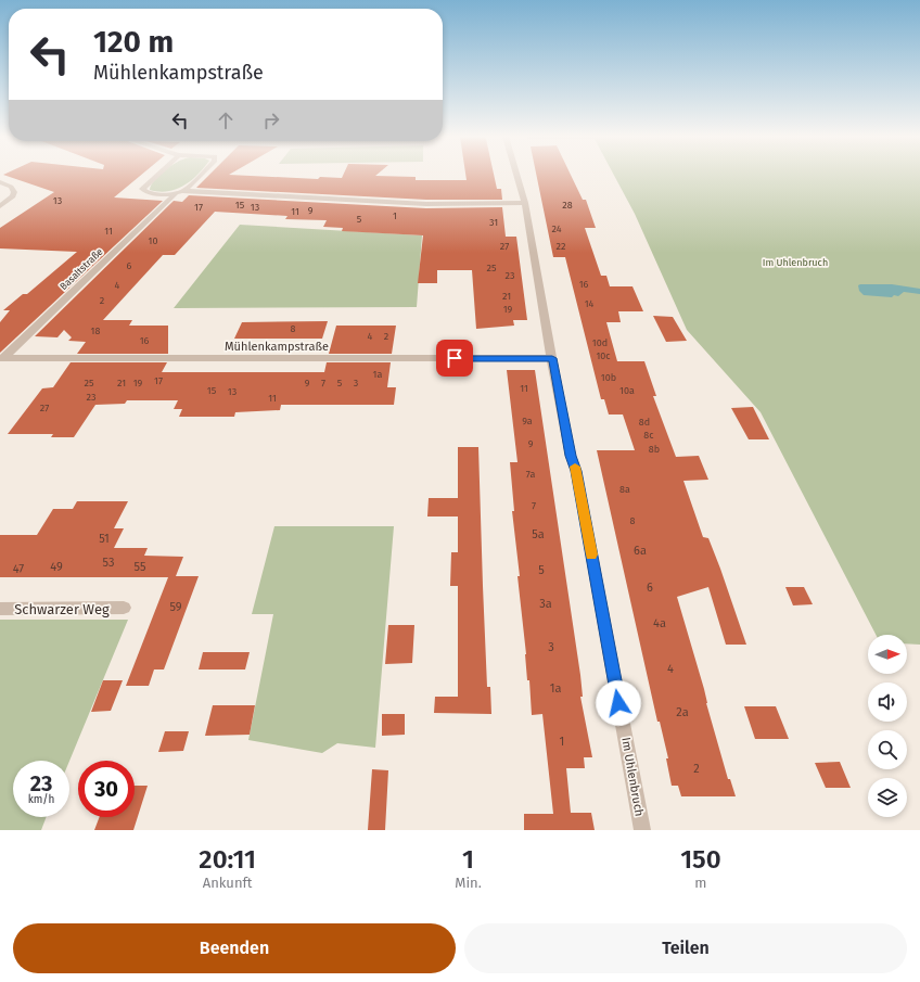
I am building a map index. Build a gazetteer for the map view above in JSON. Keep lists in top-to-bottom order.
{
  "streets": {
    "street": [
      "Basaltstraße",
      "Mühlenkampstraße",
      "Schwarzer Weg",
      "Im Uhlenbruch"
    ]
  },
  "crossings": [
    ["Basaltstraße", "Mühlenkampstraße"],
    ["Mühlenkampstraße", "Im Uhlenbruch"]
  ],
  "parks": ["Im Uhlenbruch"],
  "house_numbers": [
    "13",
    "15",
    "28",
    "17",
    "13",
    "9",
    "11",
    "1",
    "5",
    "31",
    "24",
    "11",
    "10",
    "27",
    "22",
    "6",
    "25",
    "23",
    "16",
    "4",
    "21",
    "2",
    "14",
    "19",
    "8",
    "18",
    "4",
    "2",
    "16",
    "10d",
    "10c",
    "1a",
    "10b",
    "17",
    "25",
    "21",
    "19",
    "9",
    "7",
    "5",
    "3",
    "11",
    "15",
    "10a",
    "13",
    "23",
    "11",
    "27",
    "9a",
    "8d",
    "8c",
    "9",
    "8b",
    "7a",
    "8a",
    "7",
    "8",
    "5a",
    "51",
    "6a",
    "53",
    "49",
    "55",
    "47",
    "5",
    "6",
    "3a",
    "59",
    "4a",
    "3",
    "4",
    "1a",
    "2a",
    "1",
    "2"
  ],
  "north": "right",
  "page": {
    "turn": ["120 m", "Mühlenkampstraße"],
    "speed": "23 km/h",
    "limit": "30",
    "eta": [
      "20:11",
      "Ankunft",
      "1",
      "Min.",
      "150",
      "m"
    ],
    "buttons": ["Beenden", "Teilen"]
  }
}
